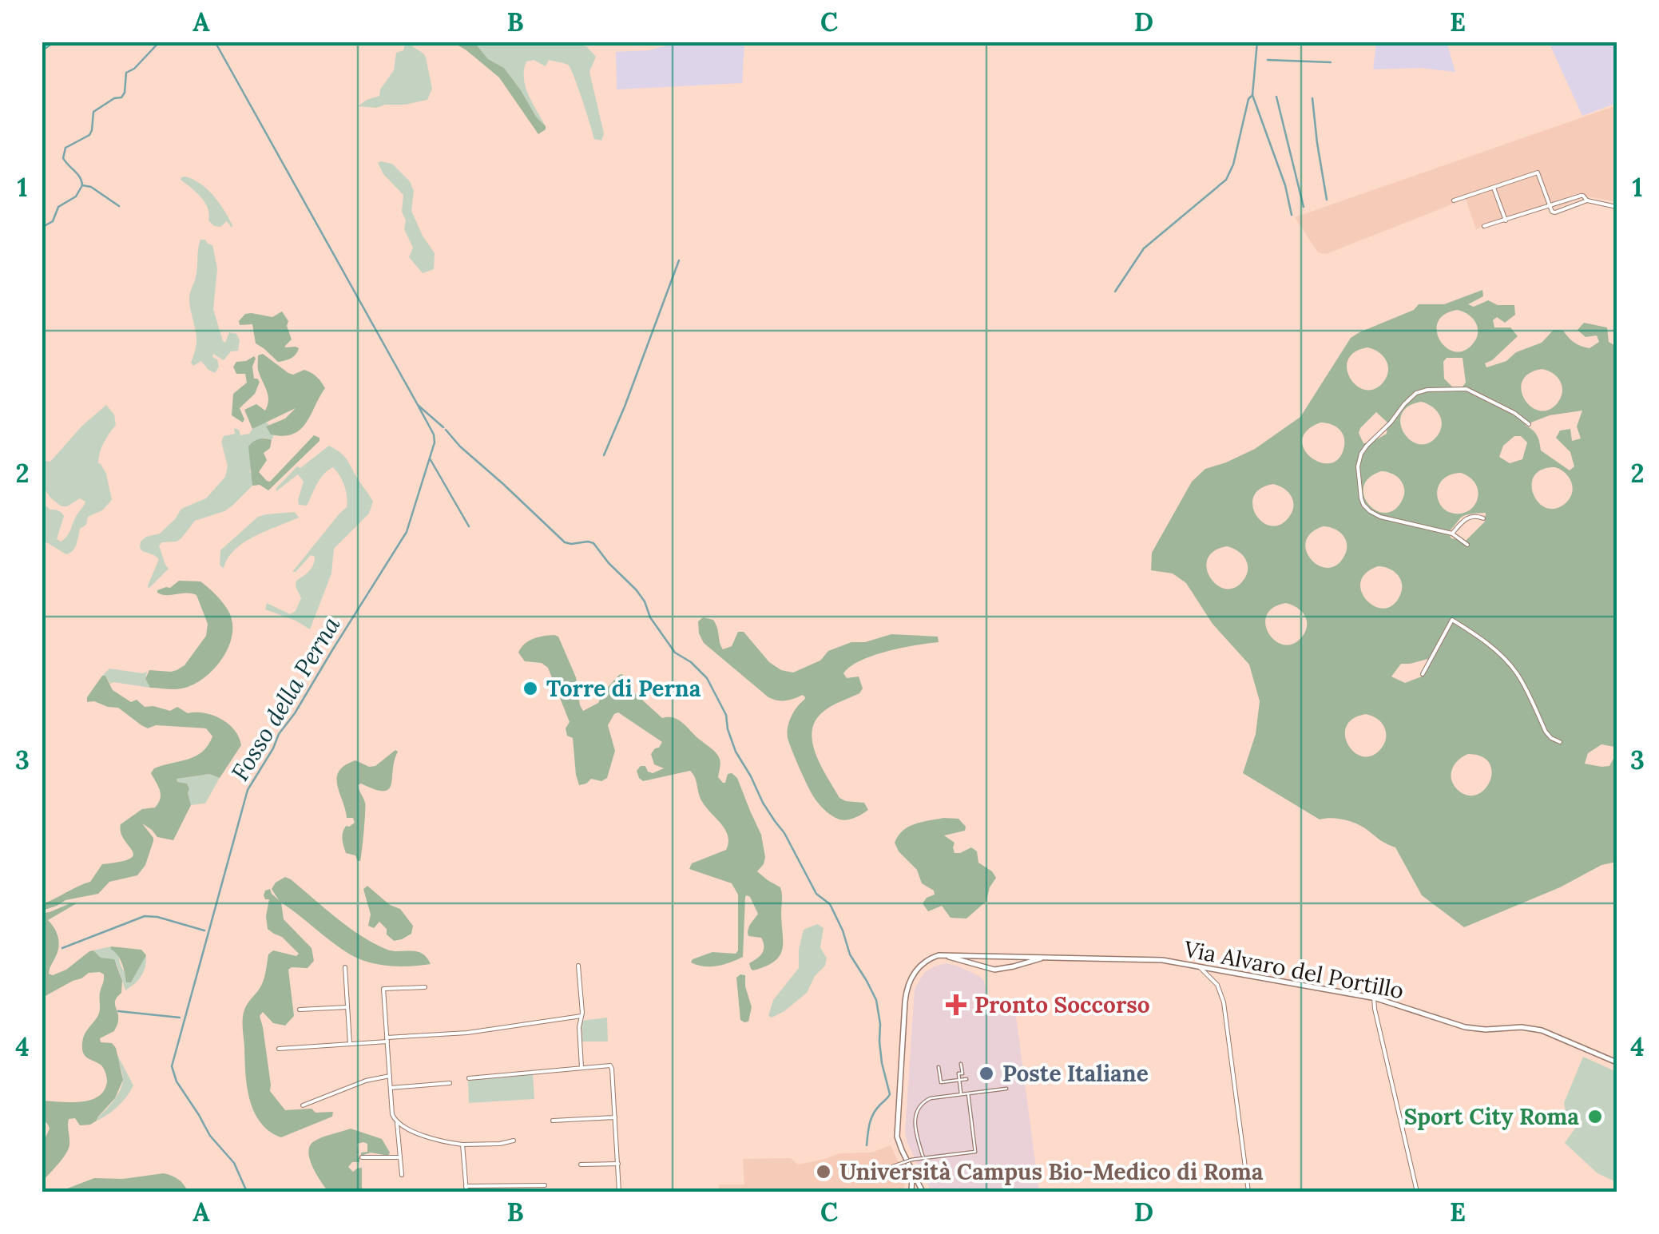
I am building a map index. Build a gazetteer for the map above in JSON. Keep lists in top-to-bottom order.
{
  "streets": {
    "street": ["Via Alvaro del Portillo"]
  },
  "water": ["Fosso della Perna"],
  "places": {
    "other": [
      "Torre di Perna",
      "Poste Italiane",
      "Sport City Roma",
      "Università Campus Bio-Medico di Roma"
    ],
    "health": ["Pronto Soccorso"]
  },
  "grid": {
    "columns": [
      "A",
      "B",
      "C",
      "D",
      "E"
    ],
    "rows": [
      "1",
      "2",
      "3",
      "4"
    ]
  }
}
